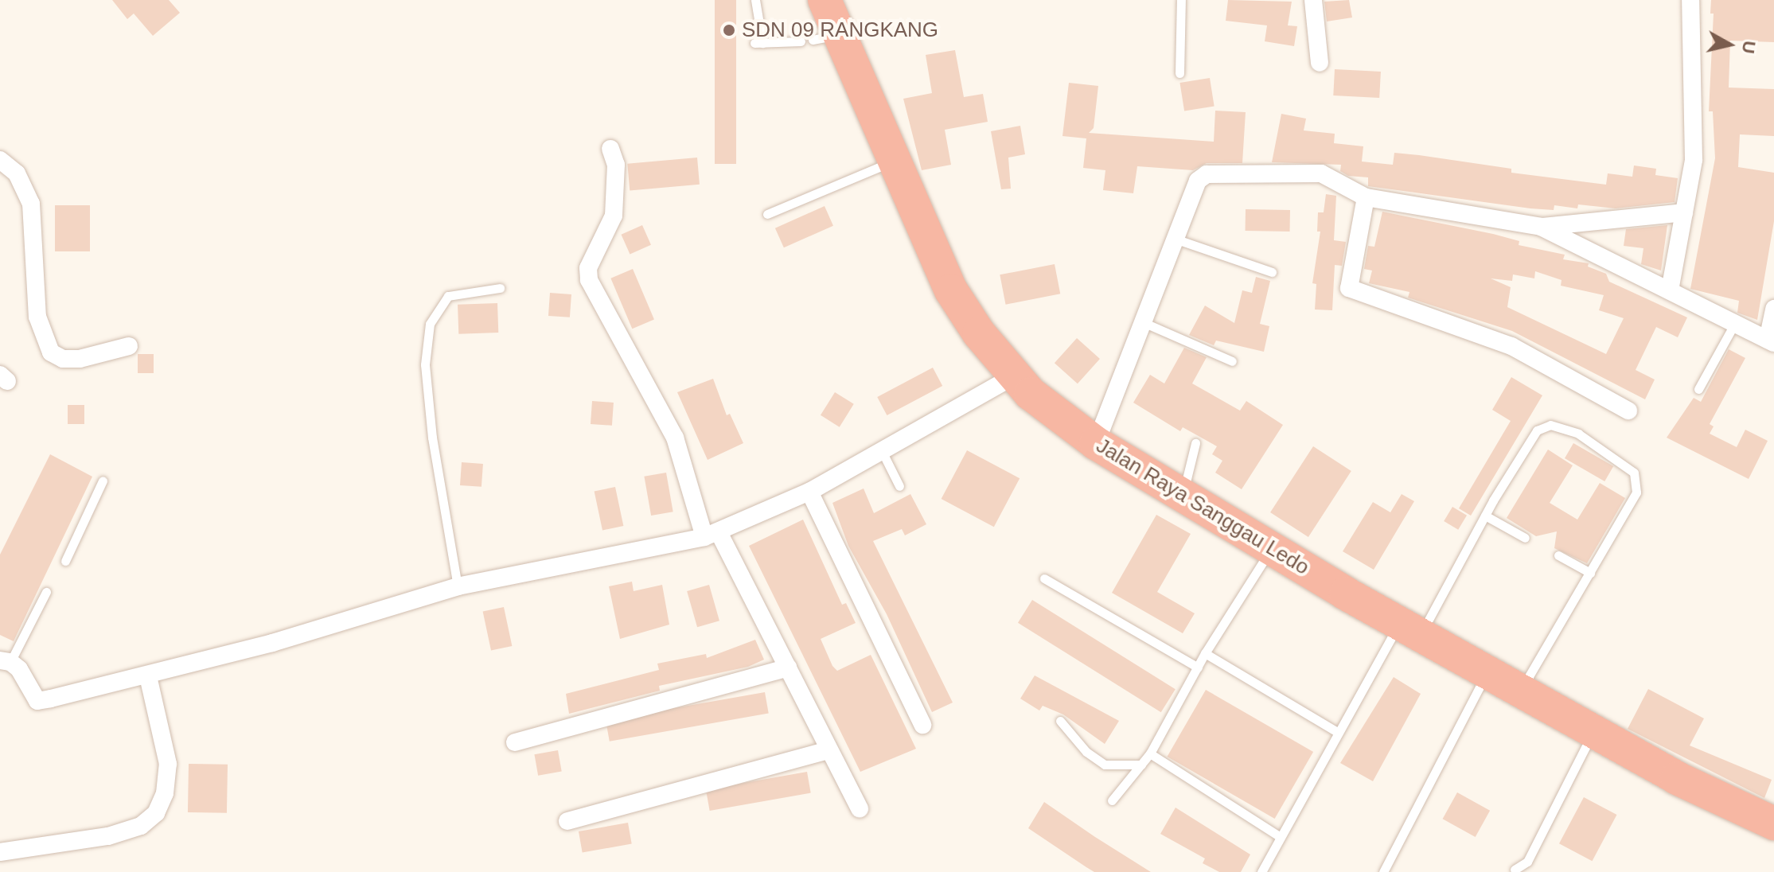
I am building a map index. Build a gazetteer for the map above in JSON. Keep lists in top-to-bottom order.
{
  "streets": {
    "highway": ["Jalan Raya Sanggau Ledo"]
  },
  "places": ["SDN 09 RANGKANG"],
  "north": "right"
}
